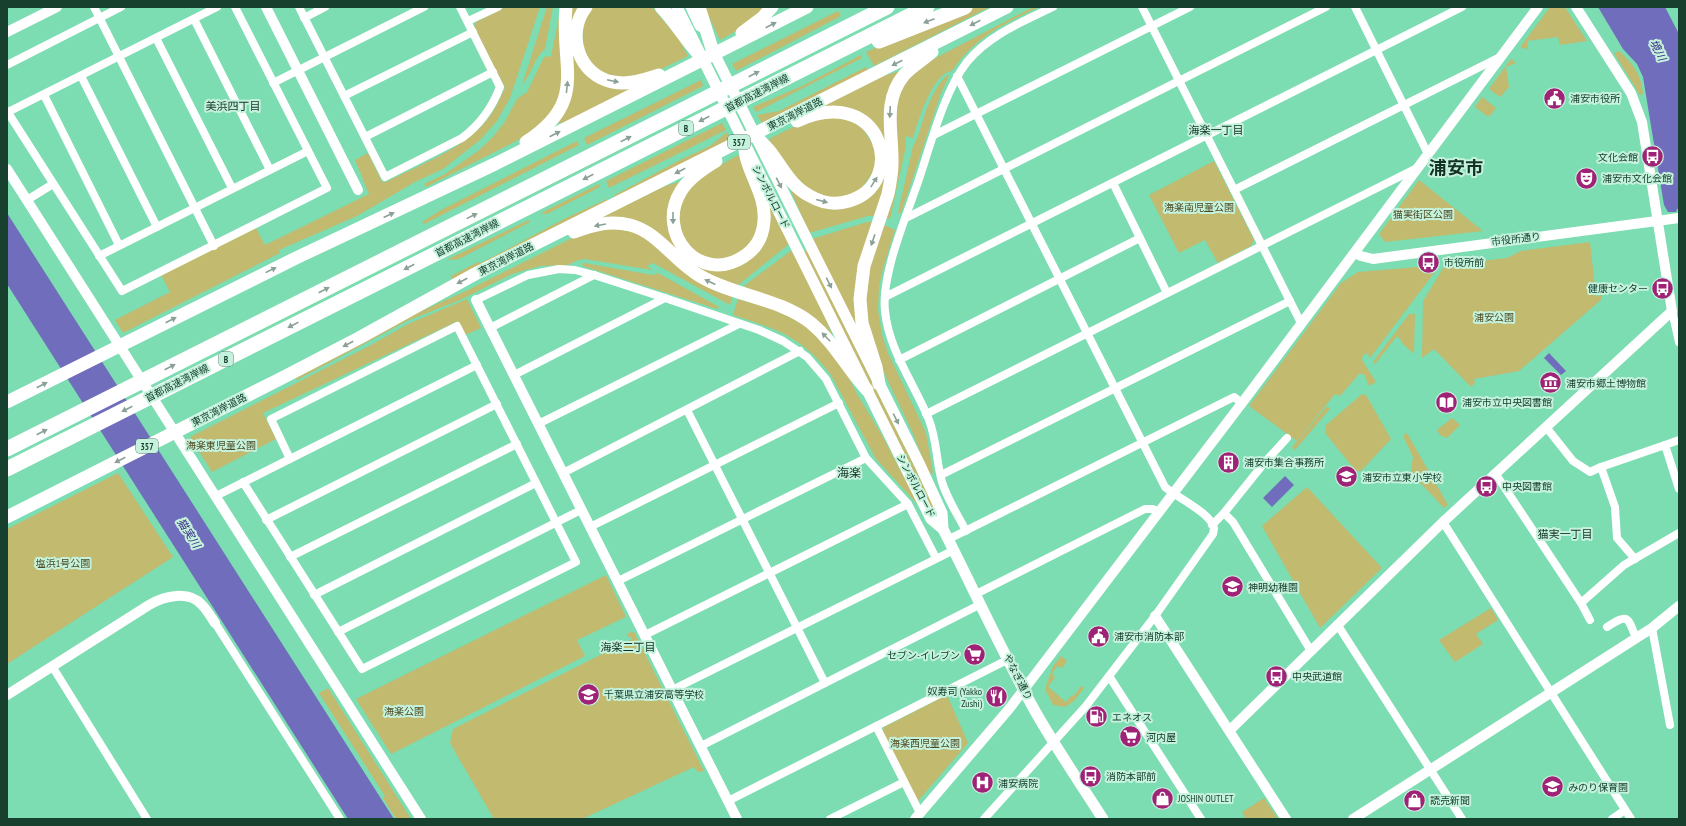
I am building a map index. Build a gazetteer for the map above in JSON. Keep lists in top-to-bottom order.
{
  "streets": {
    "highway": [
      "首都高速湾岸線",
      "東京湾岸道路",
      "B",
      "357"
    ],
    "main road": ["シンボルロード", "やなぎ通り"],
    "street": ["市役所通り"]
  },
  "crossings": [
    ["シンボルロード", "やなぎ通り"]
  ],
  "districts": [
    "美浜四丁目",
    "海楽一丁目",
    "浦安市",
    "海楽",
    "猫実一丁目",
    "海楽二丁目"
  ],
  "water": ["境川", "猫実川"],
  "parks": [
    "海楽南児童公園",
    "猫実街区公園",
    "浦安公園",
    "海楽東児童公園",
    "塩浜1号公園",
    "海楽公園",
    "海楽西児童公園"
  ],
  "places": {
    "public building": ["浦安市役所", "浦安市消防本部"],
    "bus stop": [
      "文化会館",
      "市役所前",
      "健康センター",
      "中央図書館",
      "中央武道館",
      "消防本部前"
    ],
    "theatre": ["浦安市文化会館"],
    "museum": ["浦安市郷土博物館"],
    "library": ["浦安市立中央図書館"],
    "building": ["浦安市集合事務所"],
    "school or university": [
      "浦安市立東小学校",
      "神明幼稚園",
      "千葉県立浦安高等学校",
      "みのり保育園"
    ],
    "supermarket": ["セブン-イレブン", "河内屋"],
    "restaurant": ["奴寿司 (Yakko Zushi)"],
    "fuel station": ["エネオス"],
    "hospital": ["浦安病院"],
    "shop": ["JOSHIN OUTLET", "読売新聞"]
  }
}
